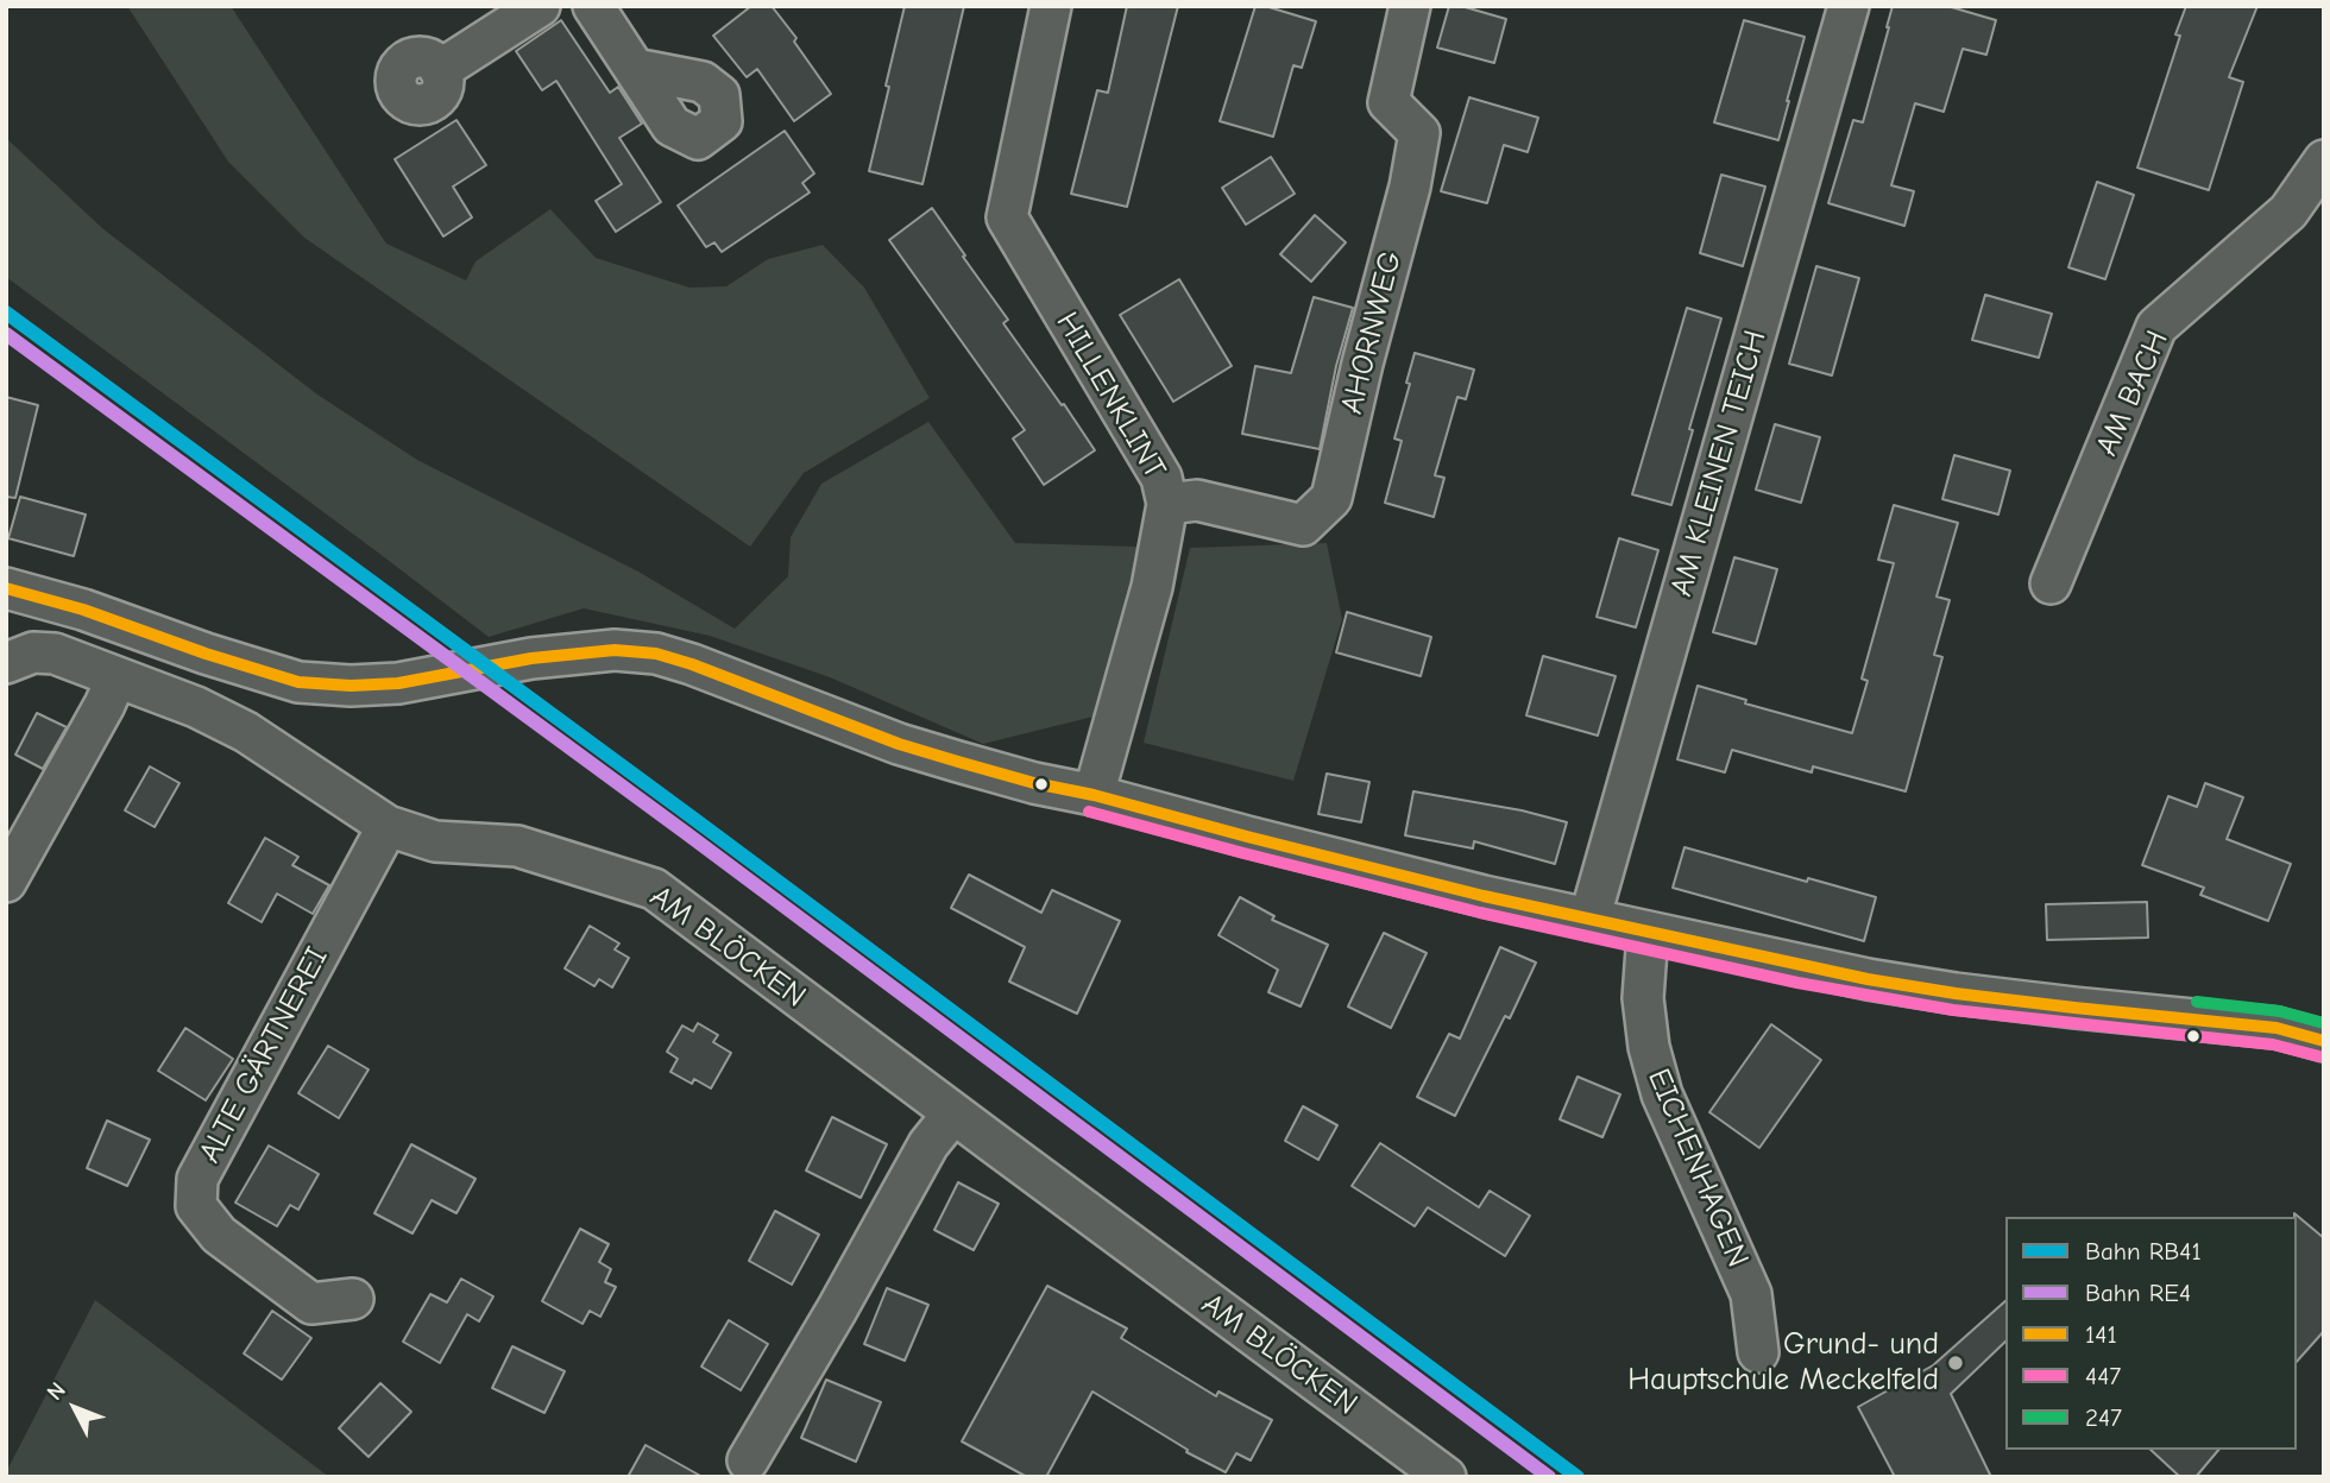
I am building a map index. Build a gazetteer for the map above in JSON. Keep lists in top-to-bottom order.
{
  "streets": {
    "street": [
      "AHORNWEG",
      "AM BACH",
      "HILLENKLINT",
      "AM KLEINEN TEICH",
      "AM BLÖCKEN",
      "ALTE GÄRTNEREI",
      "EICHENHAGEN"
    ]
  },
  "crossings": [
    ["AHORNWEG", "HILLENKLINT"],
    ["AM BLÖCKEN", "ALTE GÄRTNEREI"]
  ],
  "places": ["Grund- und Hauptschule Meckelfeld"],
  "lines": [
    "rail line RB41",
    "rail line RE4",
    "transit line 141",
    "transit line 447",
    "transit line 247"
  ],
  "legend": [
    "Bahn RB41",
    "Bahn RE4",
    "141",
    "447",
    "247"
  ],
  "north": "top left"
}
